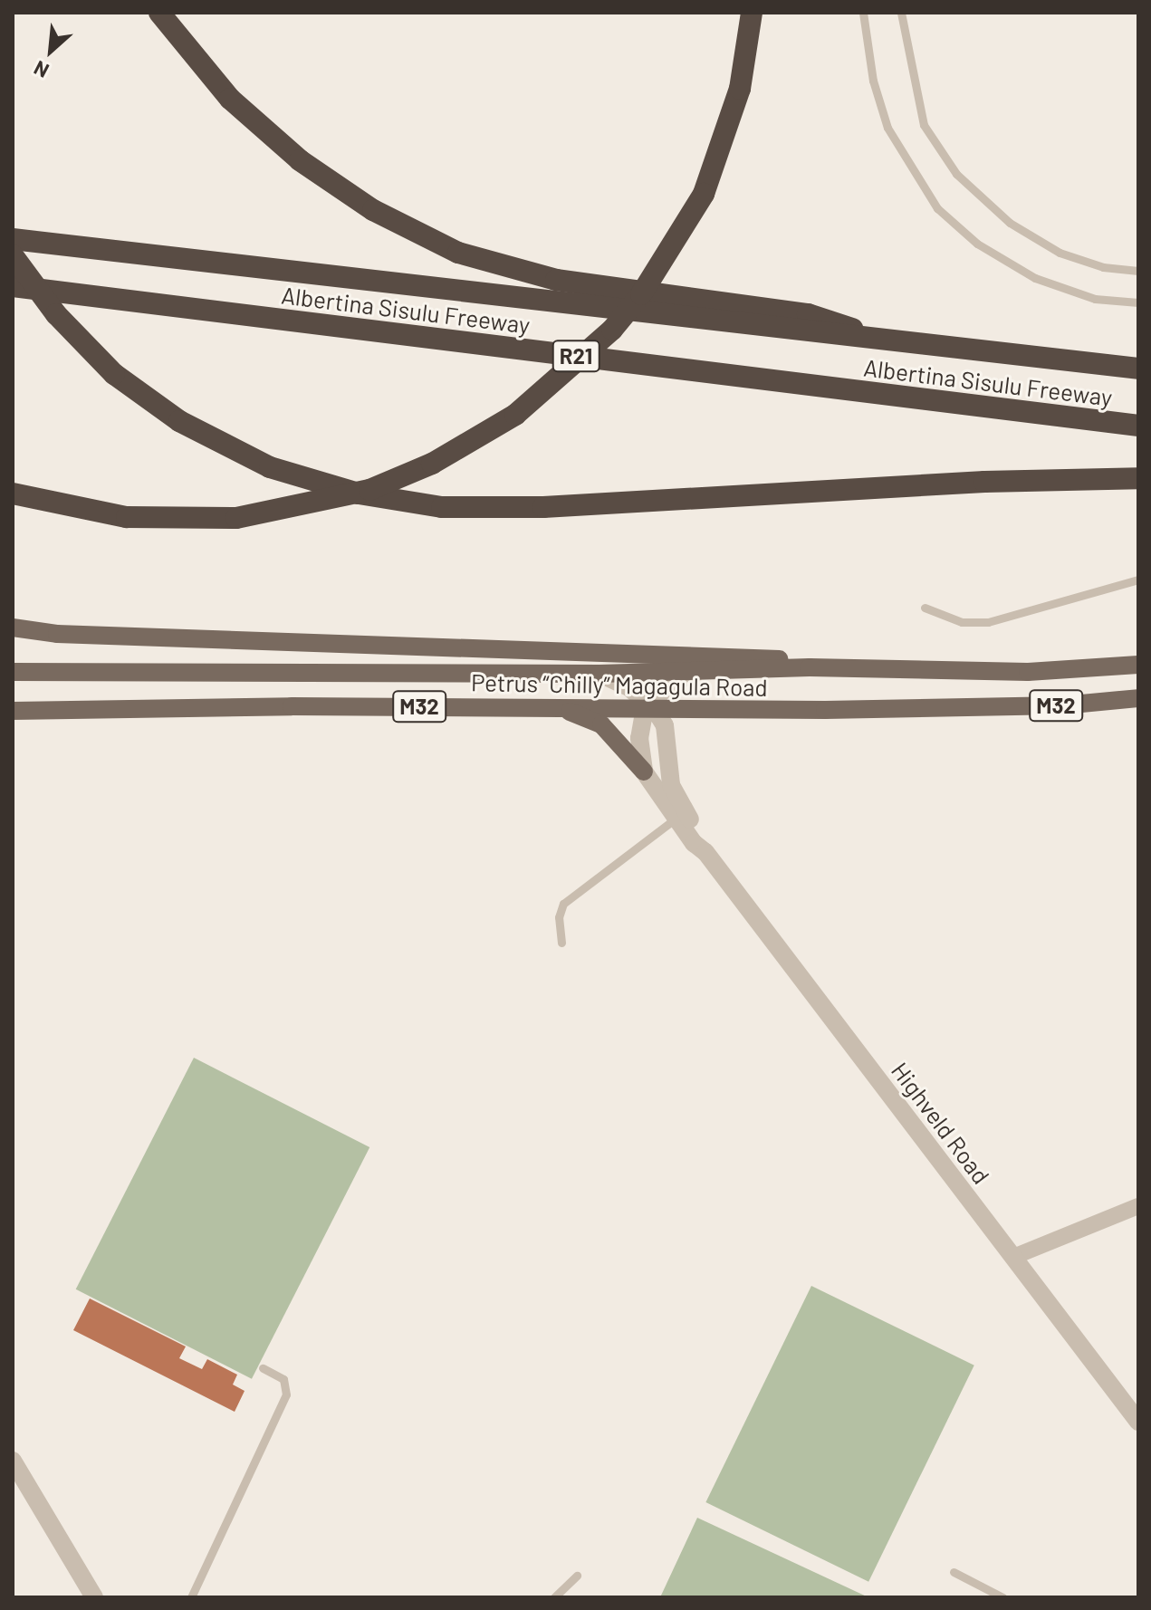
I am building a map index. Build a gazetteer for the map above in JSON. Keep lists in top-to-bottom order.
{
  "streets": {
    "highway": ["Albertina Sisulu Freeway", "R21"],
    "main road": ["Petrus “Chilly” Magagula Road", "M32"],
    "street": ["Highveld Road"]
  },
  "crossings": [
    ["Petrus “Chilly” Magagula Road", "Highveld Road"]
  ],
  "north": "bottom left"
}
